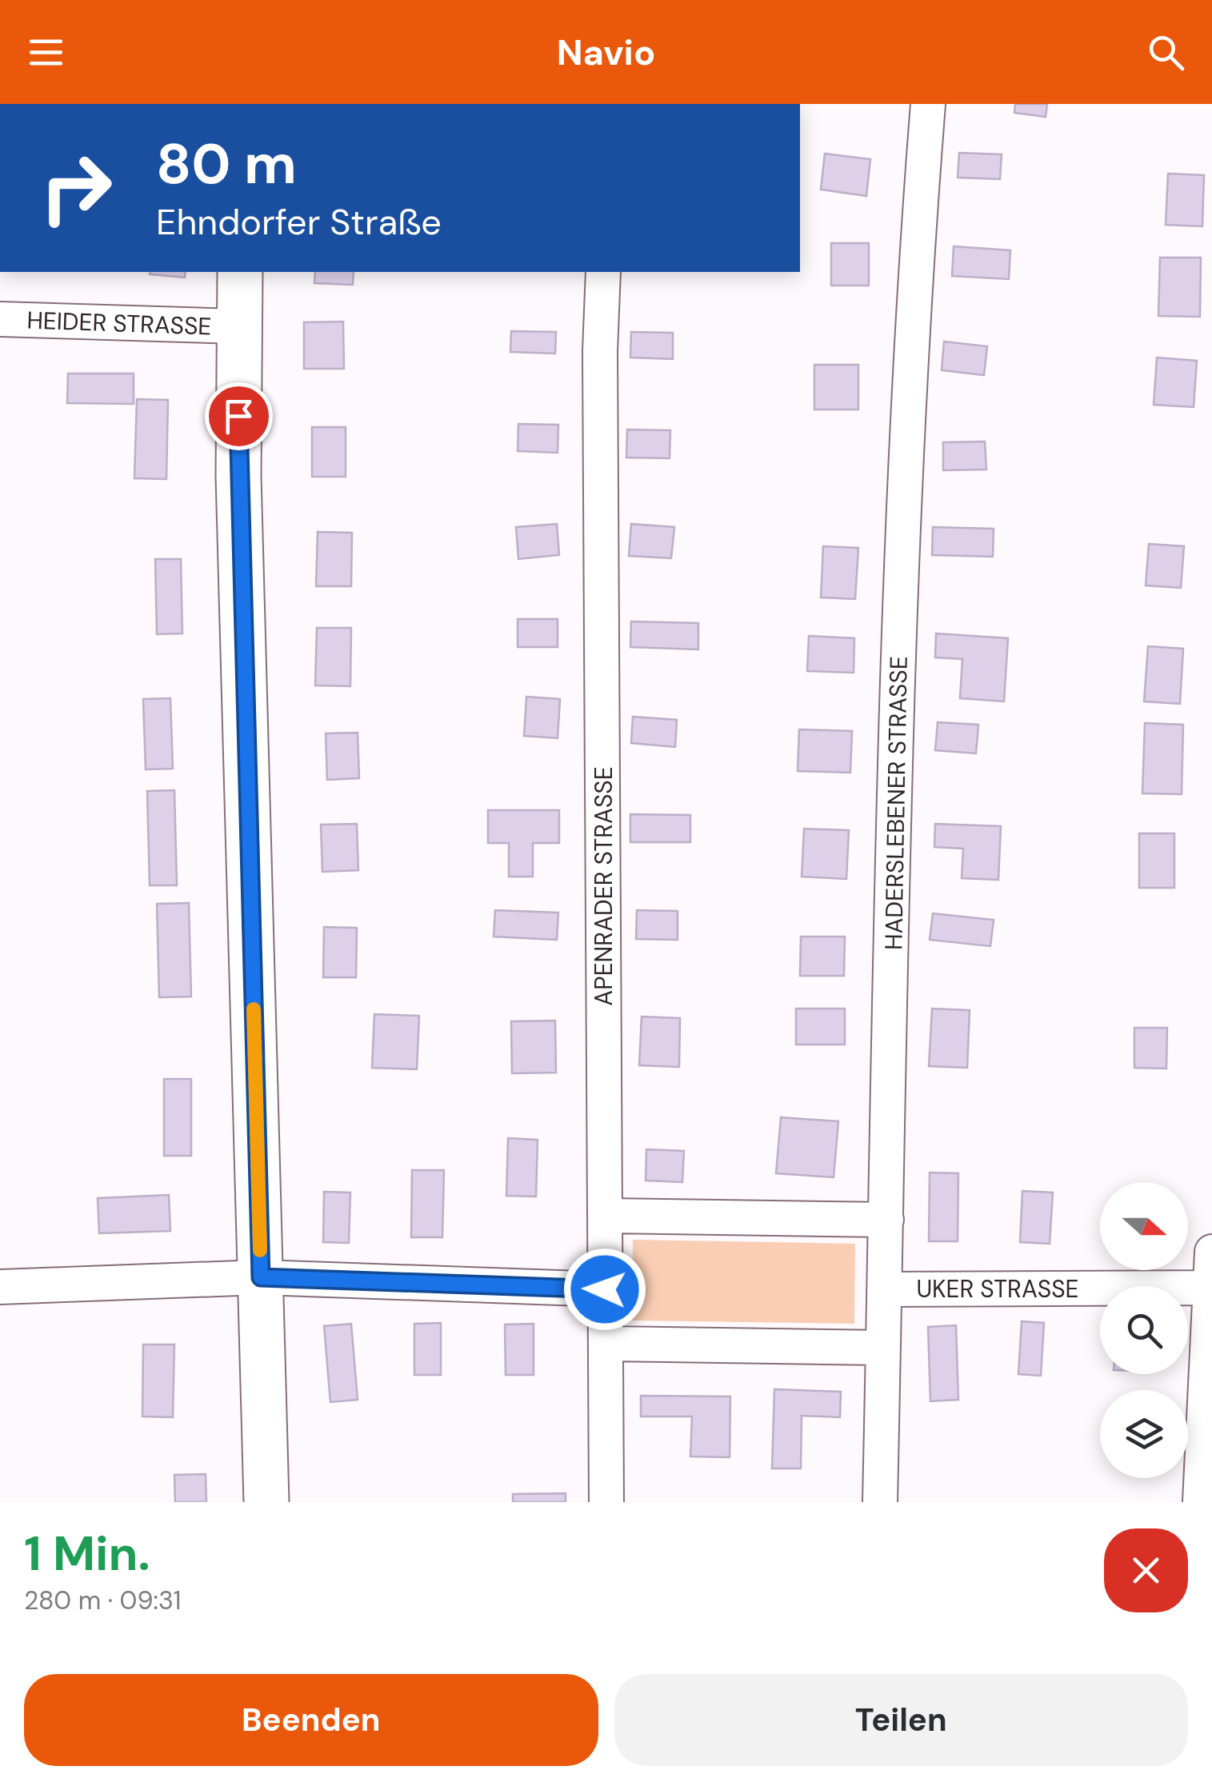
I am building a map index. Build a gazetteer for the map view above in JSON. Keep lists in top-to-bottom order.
{
  "streets": {
    "street": [
      "HEIDER STRASSE",
      "HADERSLEBENER STRASSE",
      "APENRADER STRASSE",
      "UKER STRASSE"
    ]
  },
  "crossings": [
    ["HADERSLEBENER STRASSE", "UKER STRASSE"]
  ],
  "north": "right",
  "page": {
    "header": "Navio",
    "turn": ["80 m", "Ehndorfer Straße"],
    "heading": ["1 Min.", "280 m · 09:31"],
    "buttons": ["Beenden", "Teilen"]
  }
}
